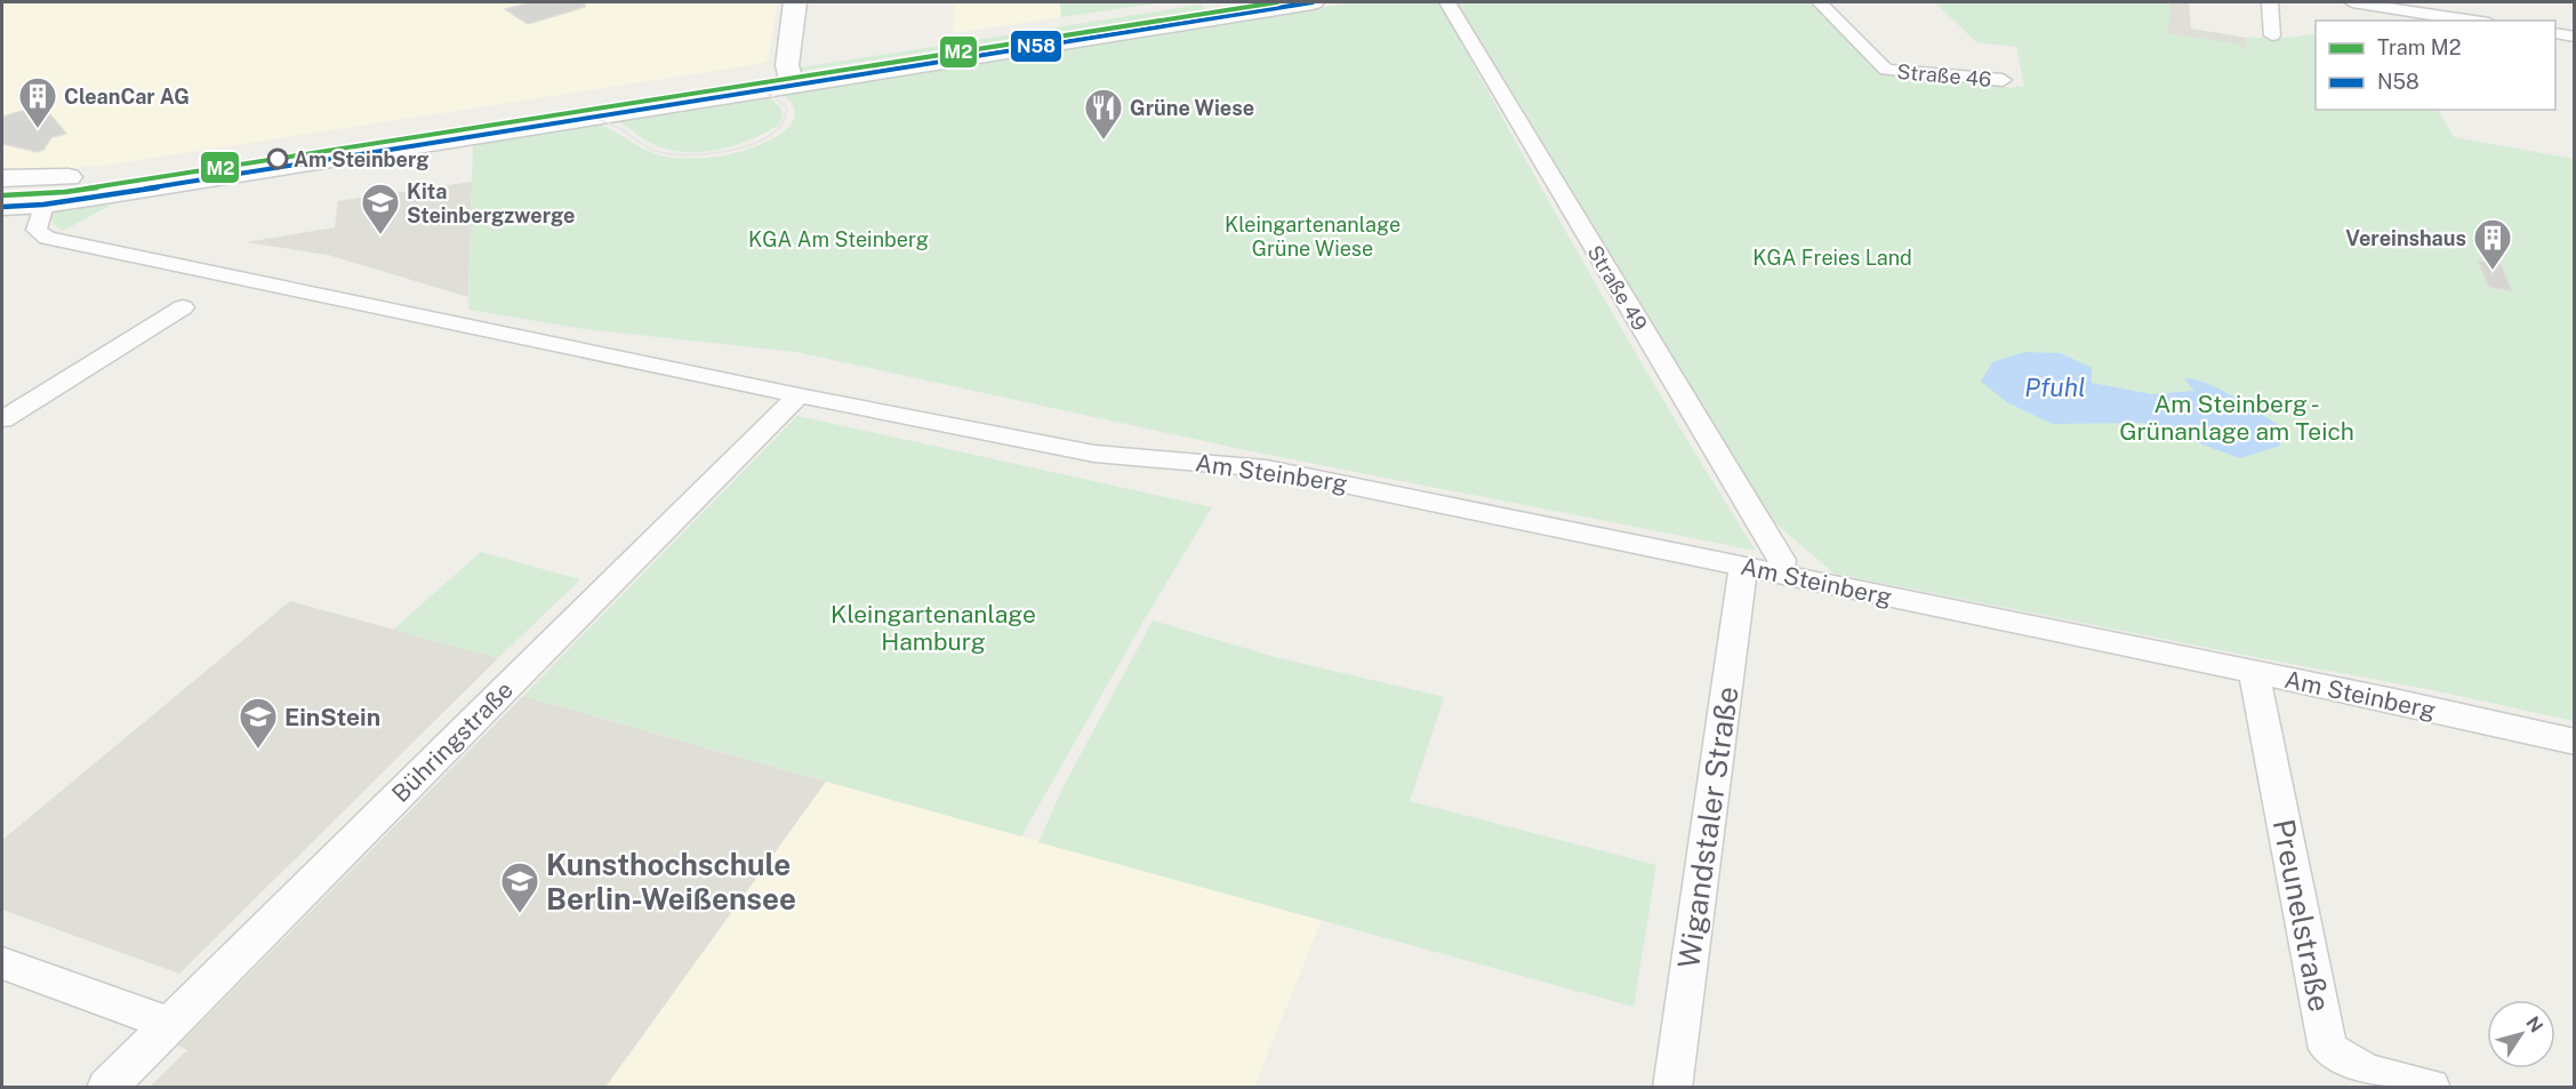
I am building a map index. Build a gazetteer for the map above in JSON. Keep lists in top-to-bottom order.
{
  "streets": {
    "street": [
      "Straße 46",
      "Straße 49",
      "Am Steinberg",
      "Bühringstraße",
      "Wigandstaler Straße",
      "Preunelstraße"
    ]
  },
  "crossings": [
    ["Straße 49", "Am Steinberg"],
    ["Am Steinberg", "Bühringstraße"],
    ["Am Steinberg", "Wigandstaler Straße"],
    ["Am Steinberg", "Preunelstraße"]
  ],
  "water": ["Pfuhl"],
  "parks": [
    "Kleingartenanlage Grüne Wiese",
    "KGA Am Steinberg",
    "KGA Freies Land",
    "Am Steinberg - Grünanlage am Teich",
    "Kleingartenanlage Hamburg"
  ],
  "places": {
    "building": ["CleanCar AG", "Vereinshaus"],
    "restaurant": ["Grüne Wiese"],
    "other": ["Am Steinberg"],
    "school or university": ["Kita Steinbergzwerge", "EinStein", "Kunsthochschule Berlin-Weißensee"]
  },
  "lines": ["tram line M2", "transit line N58"],
  "legend": ["Tram M2", "N58"],
  "north": "top right"
}
